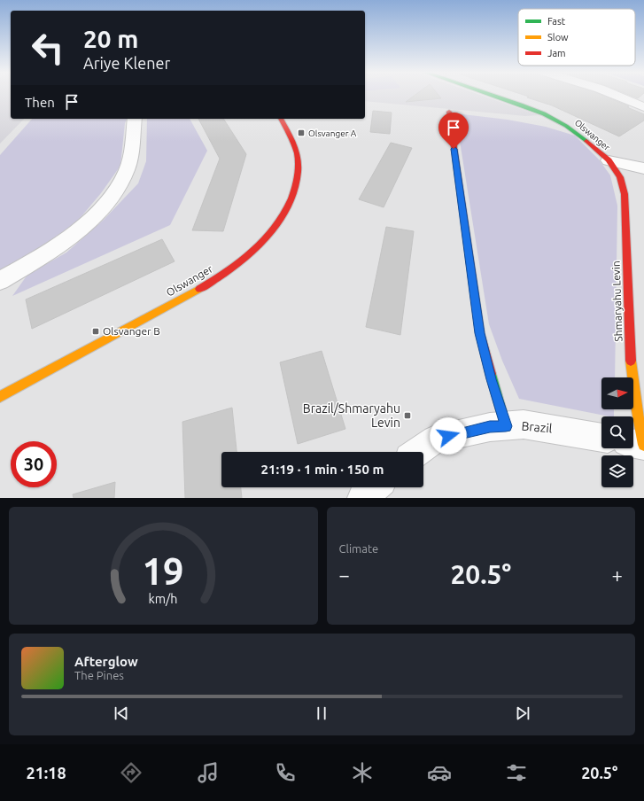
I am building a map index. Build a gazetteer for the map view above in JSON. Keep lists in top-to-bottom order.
{
  "streets": {
    "street": ["Olswanger", "Shmaryahu Levin", "Brazil"]
  },
  "crossings": [
    ["Olswanger", "Shmaryahu Levin"]
  ],
  "places": {
    "transit": ["Olsvanger A", "Olsvanger B", "Brazil/Shmaryahu Levin"]
  },
  "legend": ["Fast", "Slow", "Jam"],
  "north": "right",
  "page": {
    "turn": ["20 m", "Ariye Klener"],
    "then": "Then",
    "limit": "30",
    "trip": "21:19 · 1 min · 150 m",
    "tile": "Climate",
    "heat": ["−", "20.5°", "+"],
    "song": ["Afterglow", "The Pines"],
    "tabs": ["21:18", "20.5°"],
    "gauge": ["19", "km/h"]
  }
}
